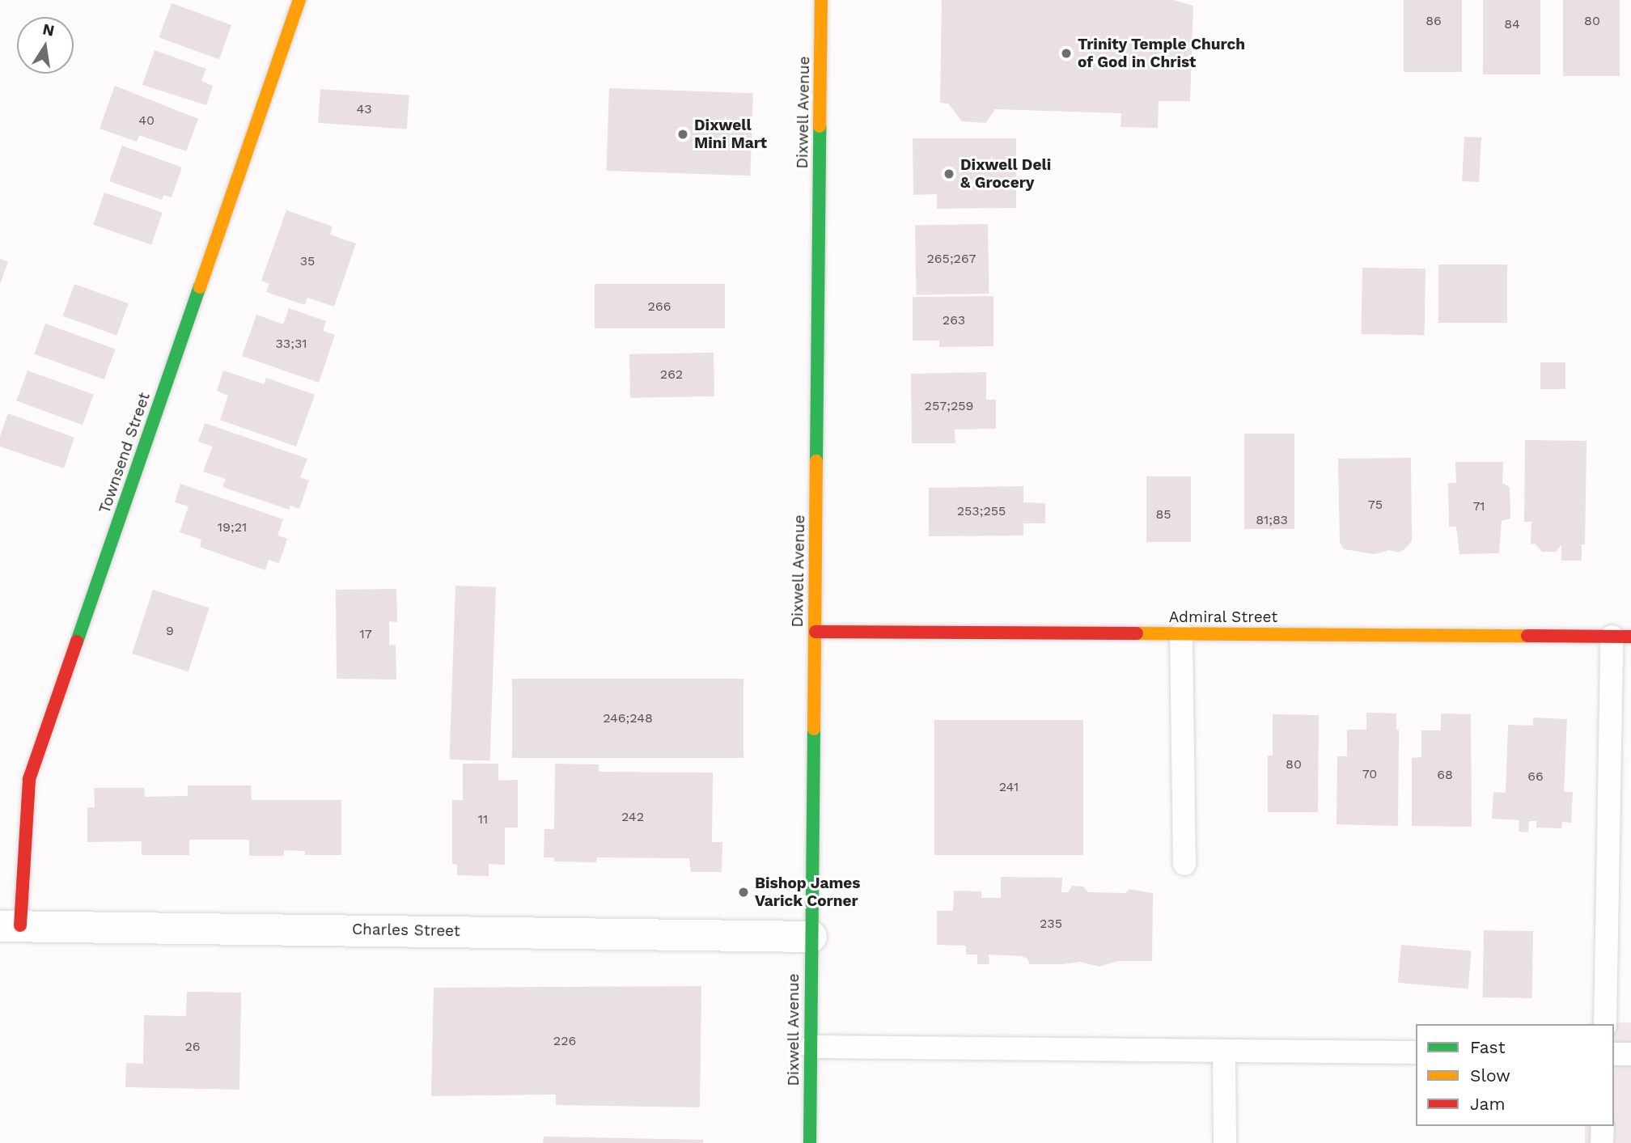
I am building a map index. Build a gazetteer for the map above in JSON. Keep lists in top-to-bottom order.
{
  "streets": {
    "street": [
      "Dixwell Avenue",
      "Townsend Street",
      "Admiral Street",
      "Charles Street"
    ]
  },
  "crossings": [
    ["Dixwell Avenue", "Admiral Street"],
    ["Dixwell Avenue", "Charles Street"],
    ["Townsend Street", "Charles Street"]
  ],
  "places": [
    "Trinity Temple Church of God in Christ",
    "Dixwell Mini Mart",
    "Dixwell Deli & Grocery",
    "Bishop James Varick Corner"
  ],
  "house_numbers": [
    "86",
    "80",
    "84",
    "43",
    "40",
    "265;267",
    "35",
    "266",
    "263",
    "33;31",
    "262",
    "257;259",
    "75",
    "71",
    "253;255",
    "85",
    "81;83",
    "19;21",
    "9",
    "17",
    "246;248",
    "80",
    "70",
    "68",
    "66",
    "241",
    "242",
    "11",
    "235",
    "226",
    "26"
  ],
  "legend": ["Fast", "Slow", "Jam"],
  "north": "top"
}
